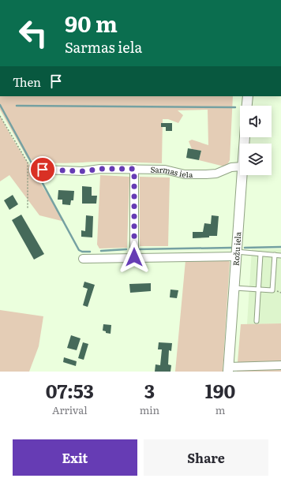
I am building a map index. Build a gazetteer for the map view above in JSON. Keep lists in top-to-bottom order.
{
  "streets": {
    "street": ["Sarmas iela", "Rožu iela"]
  },
  "page": {
    "turn": ["90 m", "Sarmas iela"],
    "then": "Then",
    "eta": [
      "07:53",
      "Arrival",
      "3",
      "min",
      "190",
      "m"
    ],
    "buttons": ["Exit", "Share"]
  }
}
